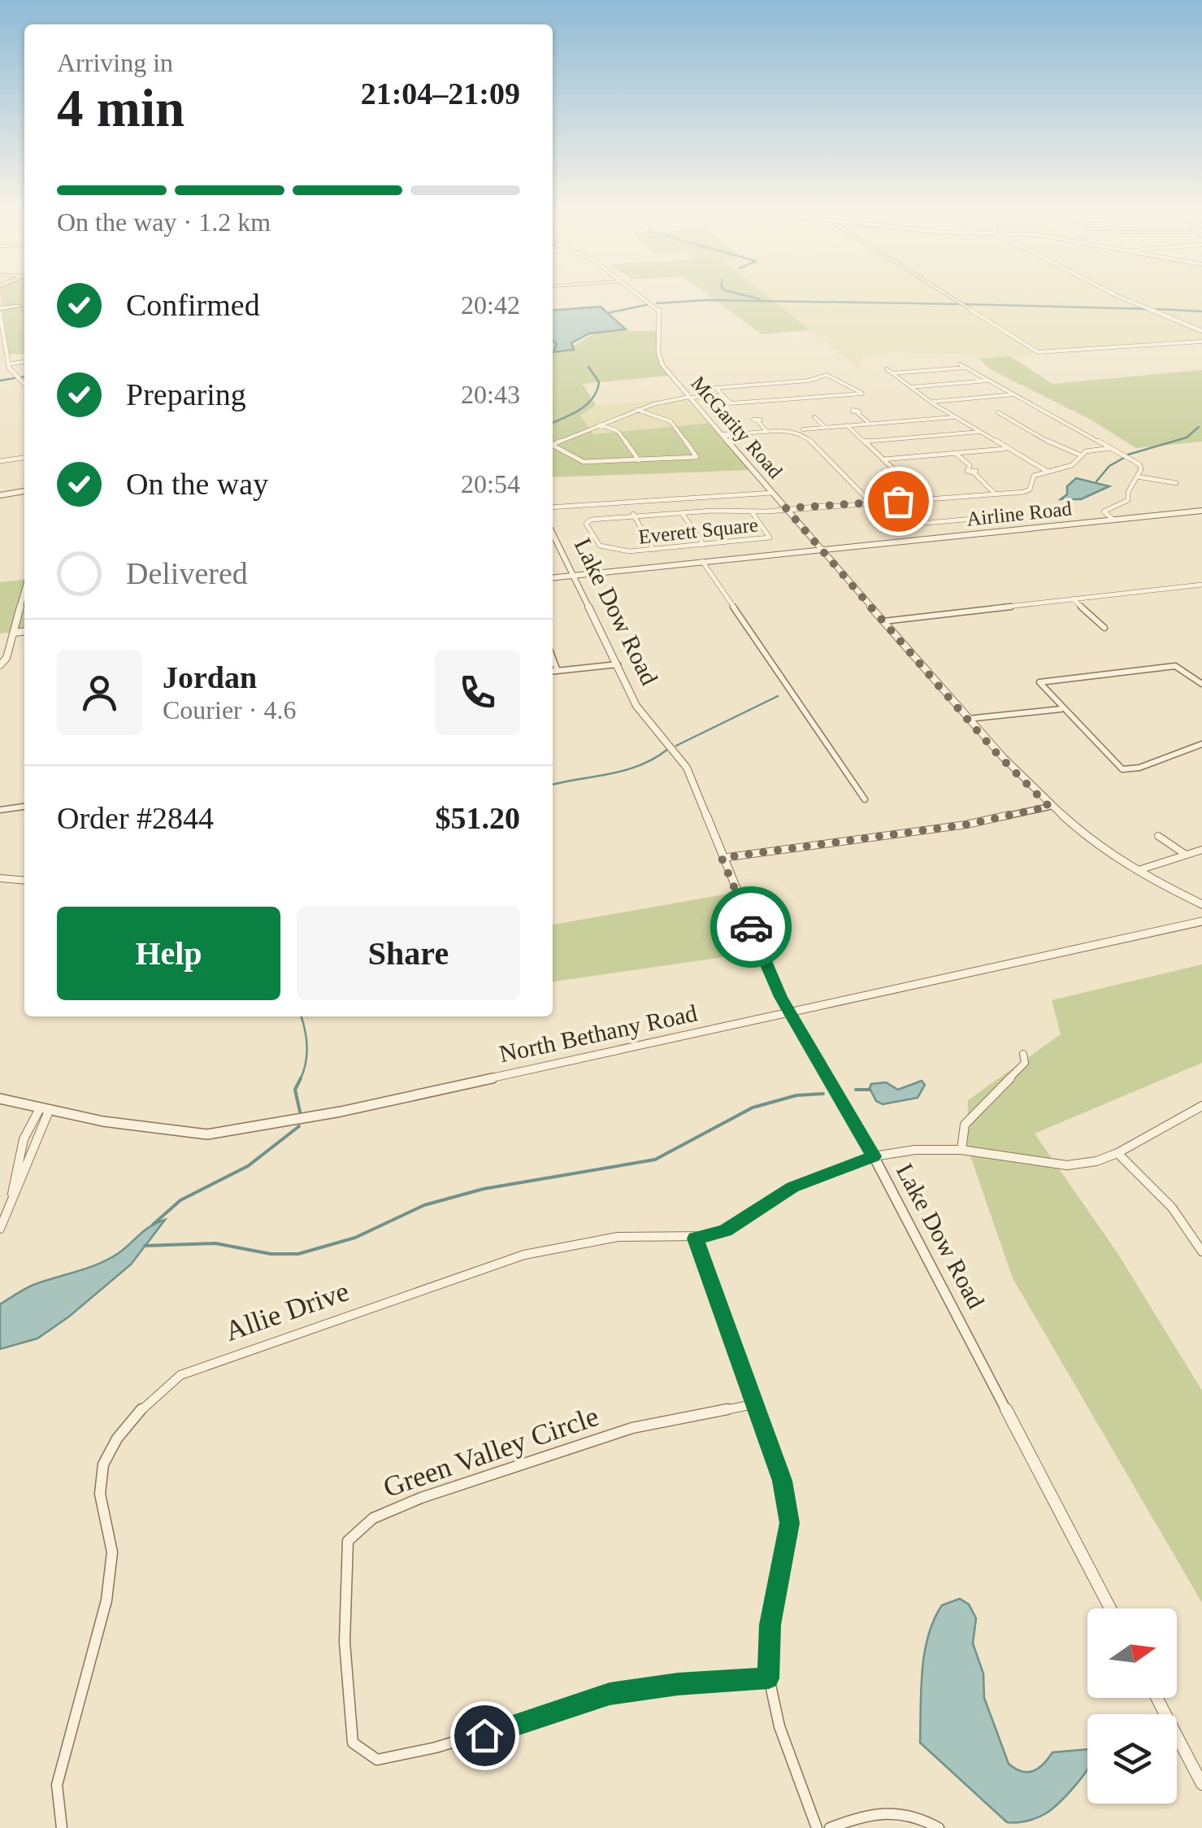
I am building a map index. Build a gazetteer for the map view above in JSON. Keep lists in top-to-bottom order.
{
  "streets": {
    "street": [
      "McGarity Road",
      "Airline Road",
      "Everett Square",
      "Lake Dow Road",
      "North Bethany Road",
      "Allie Drive",
      "Green Valley Circle"
    ]
  },
  "crossings": [
    ["McGarity Road", "Airline Road"],
    ["McGarity Road", "Everett Square"],
    ["Airline Road", "Lake Dow Road"],
    ["Lake Dow Road", "North Bethany Road"],
    ["Lake Dow Road", "Allie Drive"]
  ],
  "north": "right",
  "page": {
    "heading": ["4 min", "Arriving in", "21:04–21:09"],
    "panel": [
      "Jordan",
      "Courier · 4.6",
      "Order #2844",
      "$51.20"
    ],
    "bar": "On the way · 1.2 km",
    "list": [
      ["Confirmed", "20:42"],
      ["Preparing", "20:43"],
      ["On the way", "20:54"],
      "Delivered"
    ],
    "buttons": ["Help", "Share"]
  }
}
